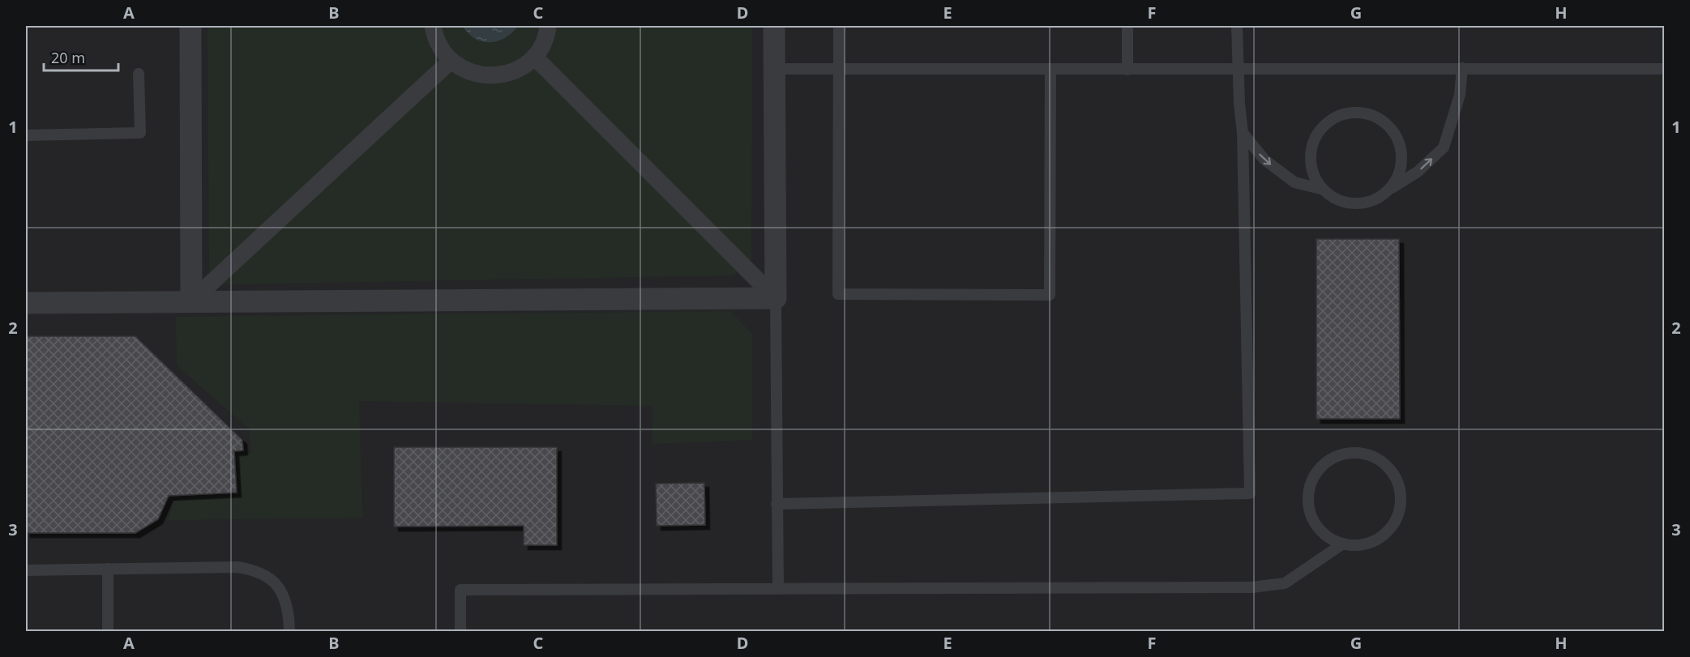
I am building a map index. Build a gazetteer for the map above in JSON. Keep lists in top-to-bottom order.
{
  "scale_bar": "20 m",
  "grid": {
    "columns": [
      "A",
      "B",
      "C",
      "D",
      "E",
      "F",
      "G",
      "H"
    ],
    "rows": ["1", "2", "3"]
  }
}
